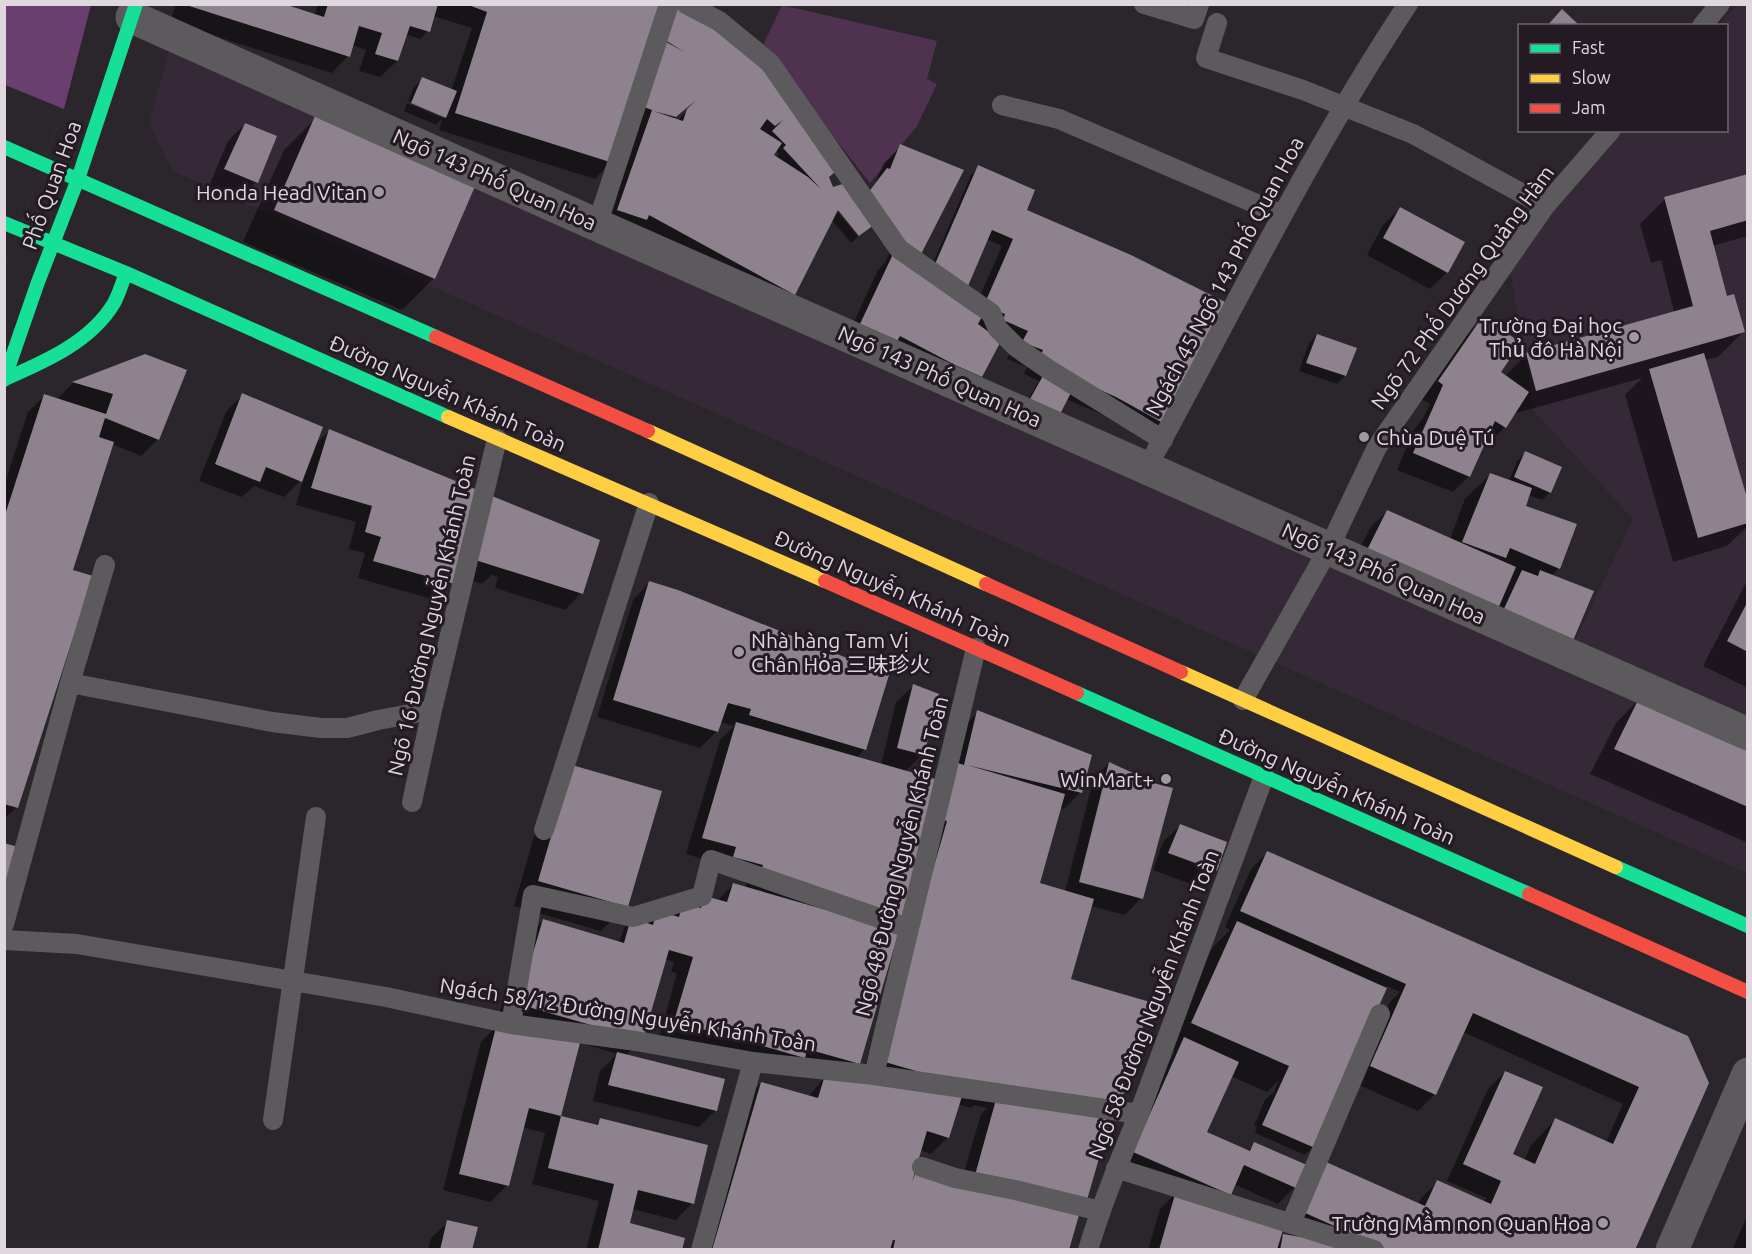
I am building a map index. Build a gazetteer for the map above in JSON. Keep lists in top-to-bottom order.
{
  "streets": {
    "main road": ["Phố Quan Hoa", "Đường Nguyễn Khánh Toàn"],
    "street": ["Ngõ 143 Phố Quan Hoa"],
    "lane": [
      "Ngách 45 Ngõ 143 Phố Quan Hoa",
      "Ngõ 72 Phố Dương Quảng Hàm",
      "Ngõ 16 Đường Nguyễn Khánh Toàn",
      "Ngõ 48 Đường Nguyễn Khánh Toàn",
      "Ngõ 58 Đường Nguyễn Khánh Toàn",
      "Ngách 58/12 Đường Nguyễn Khánh Toàn"
    ]
  },
  "crossings": [
    ["Ngõ 143 Phố Quan Hoa", "Phố Quan Hoa"],
    ["Ngõ 143 Phố Quan Hoa", "Ngách 45 Ngõ 143 Phố Quan Hoa"],
    ["Ngõ 143 Phố Quan Hoa", "Ngõ 72 Phố Dương Quảng Hàm"],
    ["Phố Quan Hoa", "Đường Nguyễn Khánh Toàn"],
    ["Ngõ 72 Phố Dương Quảng Hàm", "Đường Nguyễn Khánh Toàn"],
    ["Đường Nguyễn Khánh Toàn", "Ngõ 16 Đường Nguyễn Khánh Toàn"],
    ["Đường Nguyễn Khánh Toàn", "Ngõ 48 Đường Nguyễn Khánh Toàn"],
    ["Đường Nguyễn Khánh Toàn", "Ngõ 58 Đường Nguyễn Khánh Toàn"],
    ["Ngõ 48 Đường Nguyễn Khánh Toàn", "Ngách 58/12 Đường Nguyễn Khánh Toàn"],
    ["Ngõ 58 Đường Nguyễn Khánh Toàn", "Ngách 58/12 Đường Nguyễn Khánh Toàn"]
  ],
  "places": [
    "Honda Head Vitan",
    "Trường Đại học Thủ đô Hà Nội",
    "Chùa Duệ Tú",
    "Nhà hàng Tam Vị Chân Hỏa 三味珍火",
    "WinMart+",
    "Trường Mầm non Quan Hoa"
  ],
  "legend": ["Fast", "Slow", "Jam"]
}
